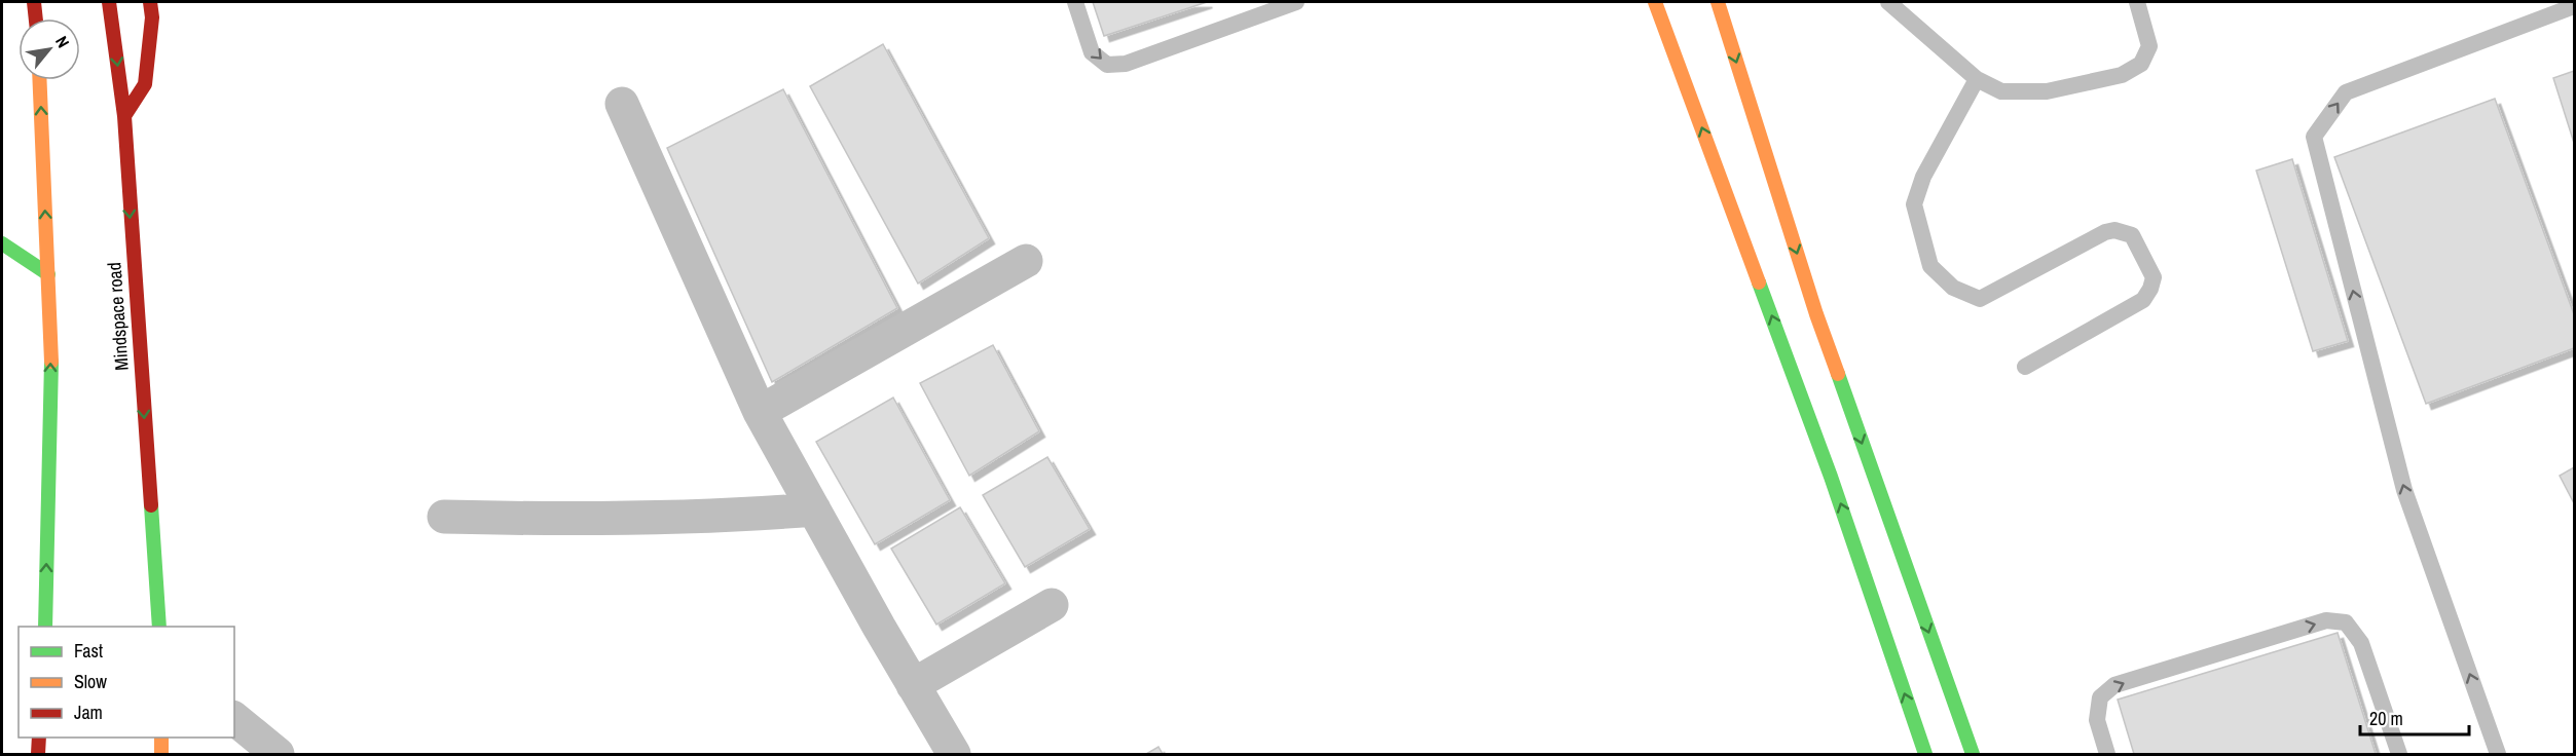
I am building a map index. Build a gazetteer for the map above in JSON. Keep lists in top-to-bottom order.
{
  "streets": {
    "main road": ["Mindspace road"]
  },
  "legend": ["Fast", "Slow", "Jam"],
  "scale_bar": "20 m",
  "north": "top right"
}
